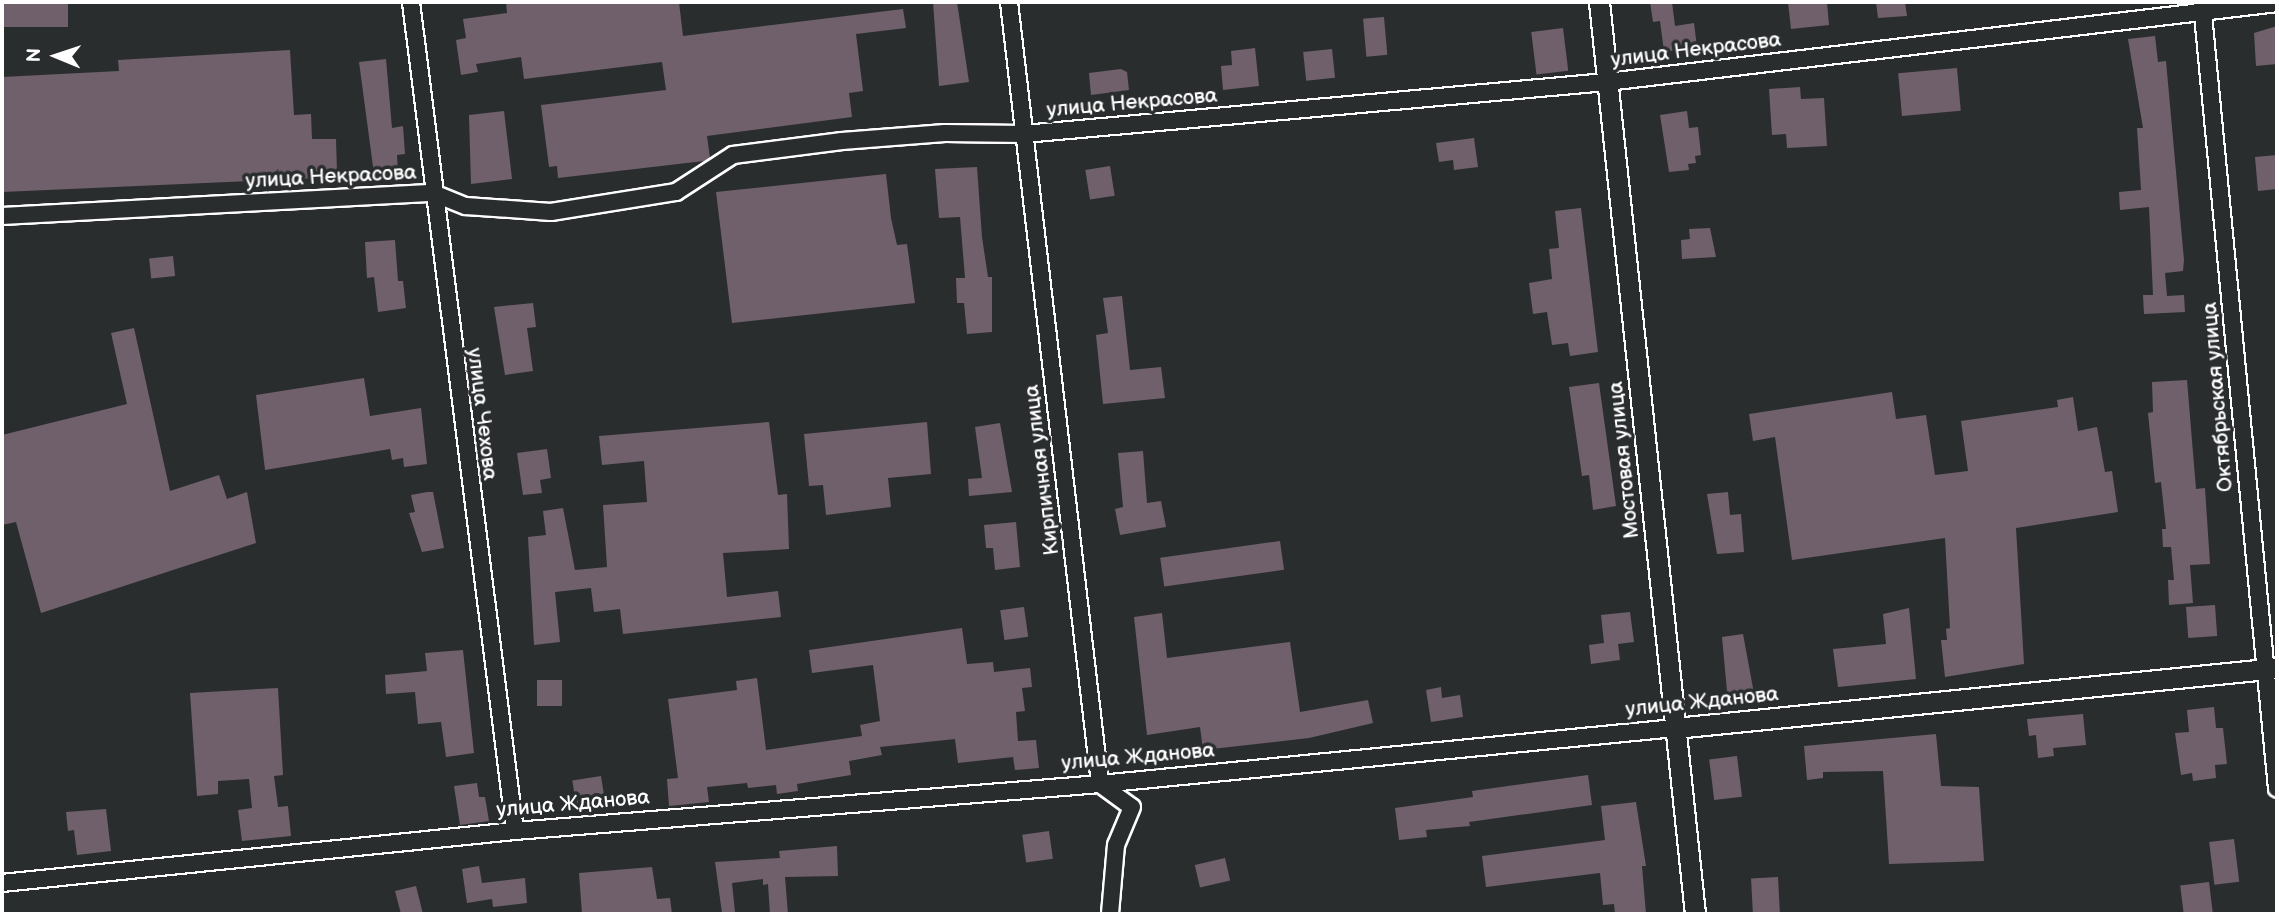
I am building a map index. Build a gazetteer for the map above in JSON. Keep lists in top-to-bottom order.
{
  "streets": {
    "street": [
      "улица Некрасова",
      "Октябрьская улица",
      "улица Чехова",
      "Мостовая улица",
      "Кирпичная улица",
      "улица Жданова"
    ]
  },
  "crossings": [
    ["улица Некрасова", "Октябрьская улица"],
    ["улица Некрасова", "улица Чехова"],
    ["улица Некрасова", "Мостовая улица"],
    ["улица Некрасова", "Кирпичная улица"],
    ["Октябрьская улица", "улица Жданова"],
    ["улица Чехова", "улица Жданова"],
    ["Мостовая улица", "улица Жданова"],
    ["Кирпичная улица", "улица Жданова"]
  ],
  "north": "left"
}
